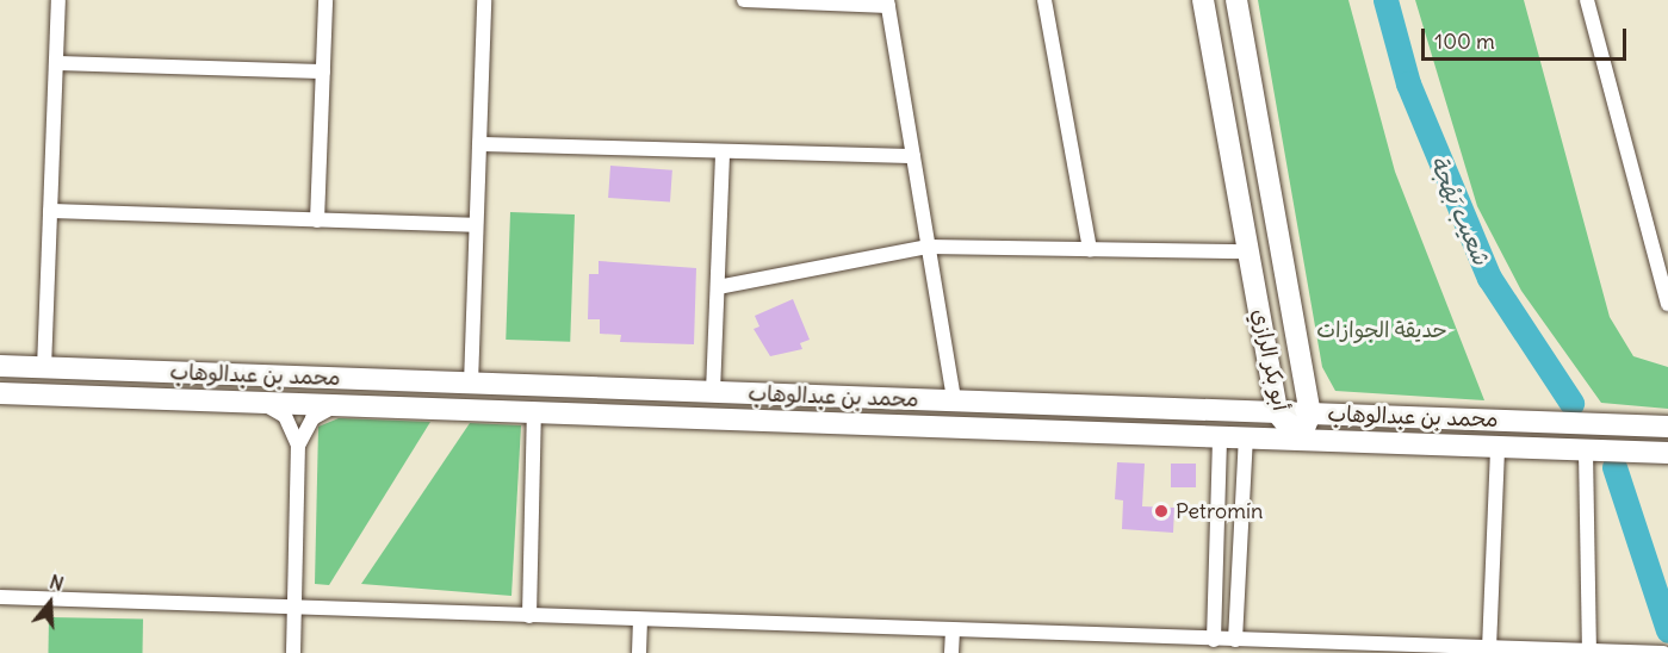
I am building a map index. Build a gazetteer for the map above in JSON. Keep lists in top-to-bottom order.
{
  "streets": {
    "street": ["أبو بكر الرازي", "محمد بن عبدالوهاب"]
  },
  "crossings": [
    ["أبو بكر الرازي", "محمد بن عبدالوهاب"]
  ],
  "water": ["شعيب بَهْجة"],
  "parks": ["حديقة الجوازات"],
  "places": ["Petromin"],
  "scale_bar": "100 m",
  "north": "top"
}
